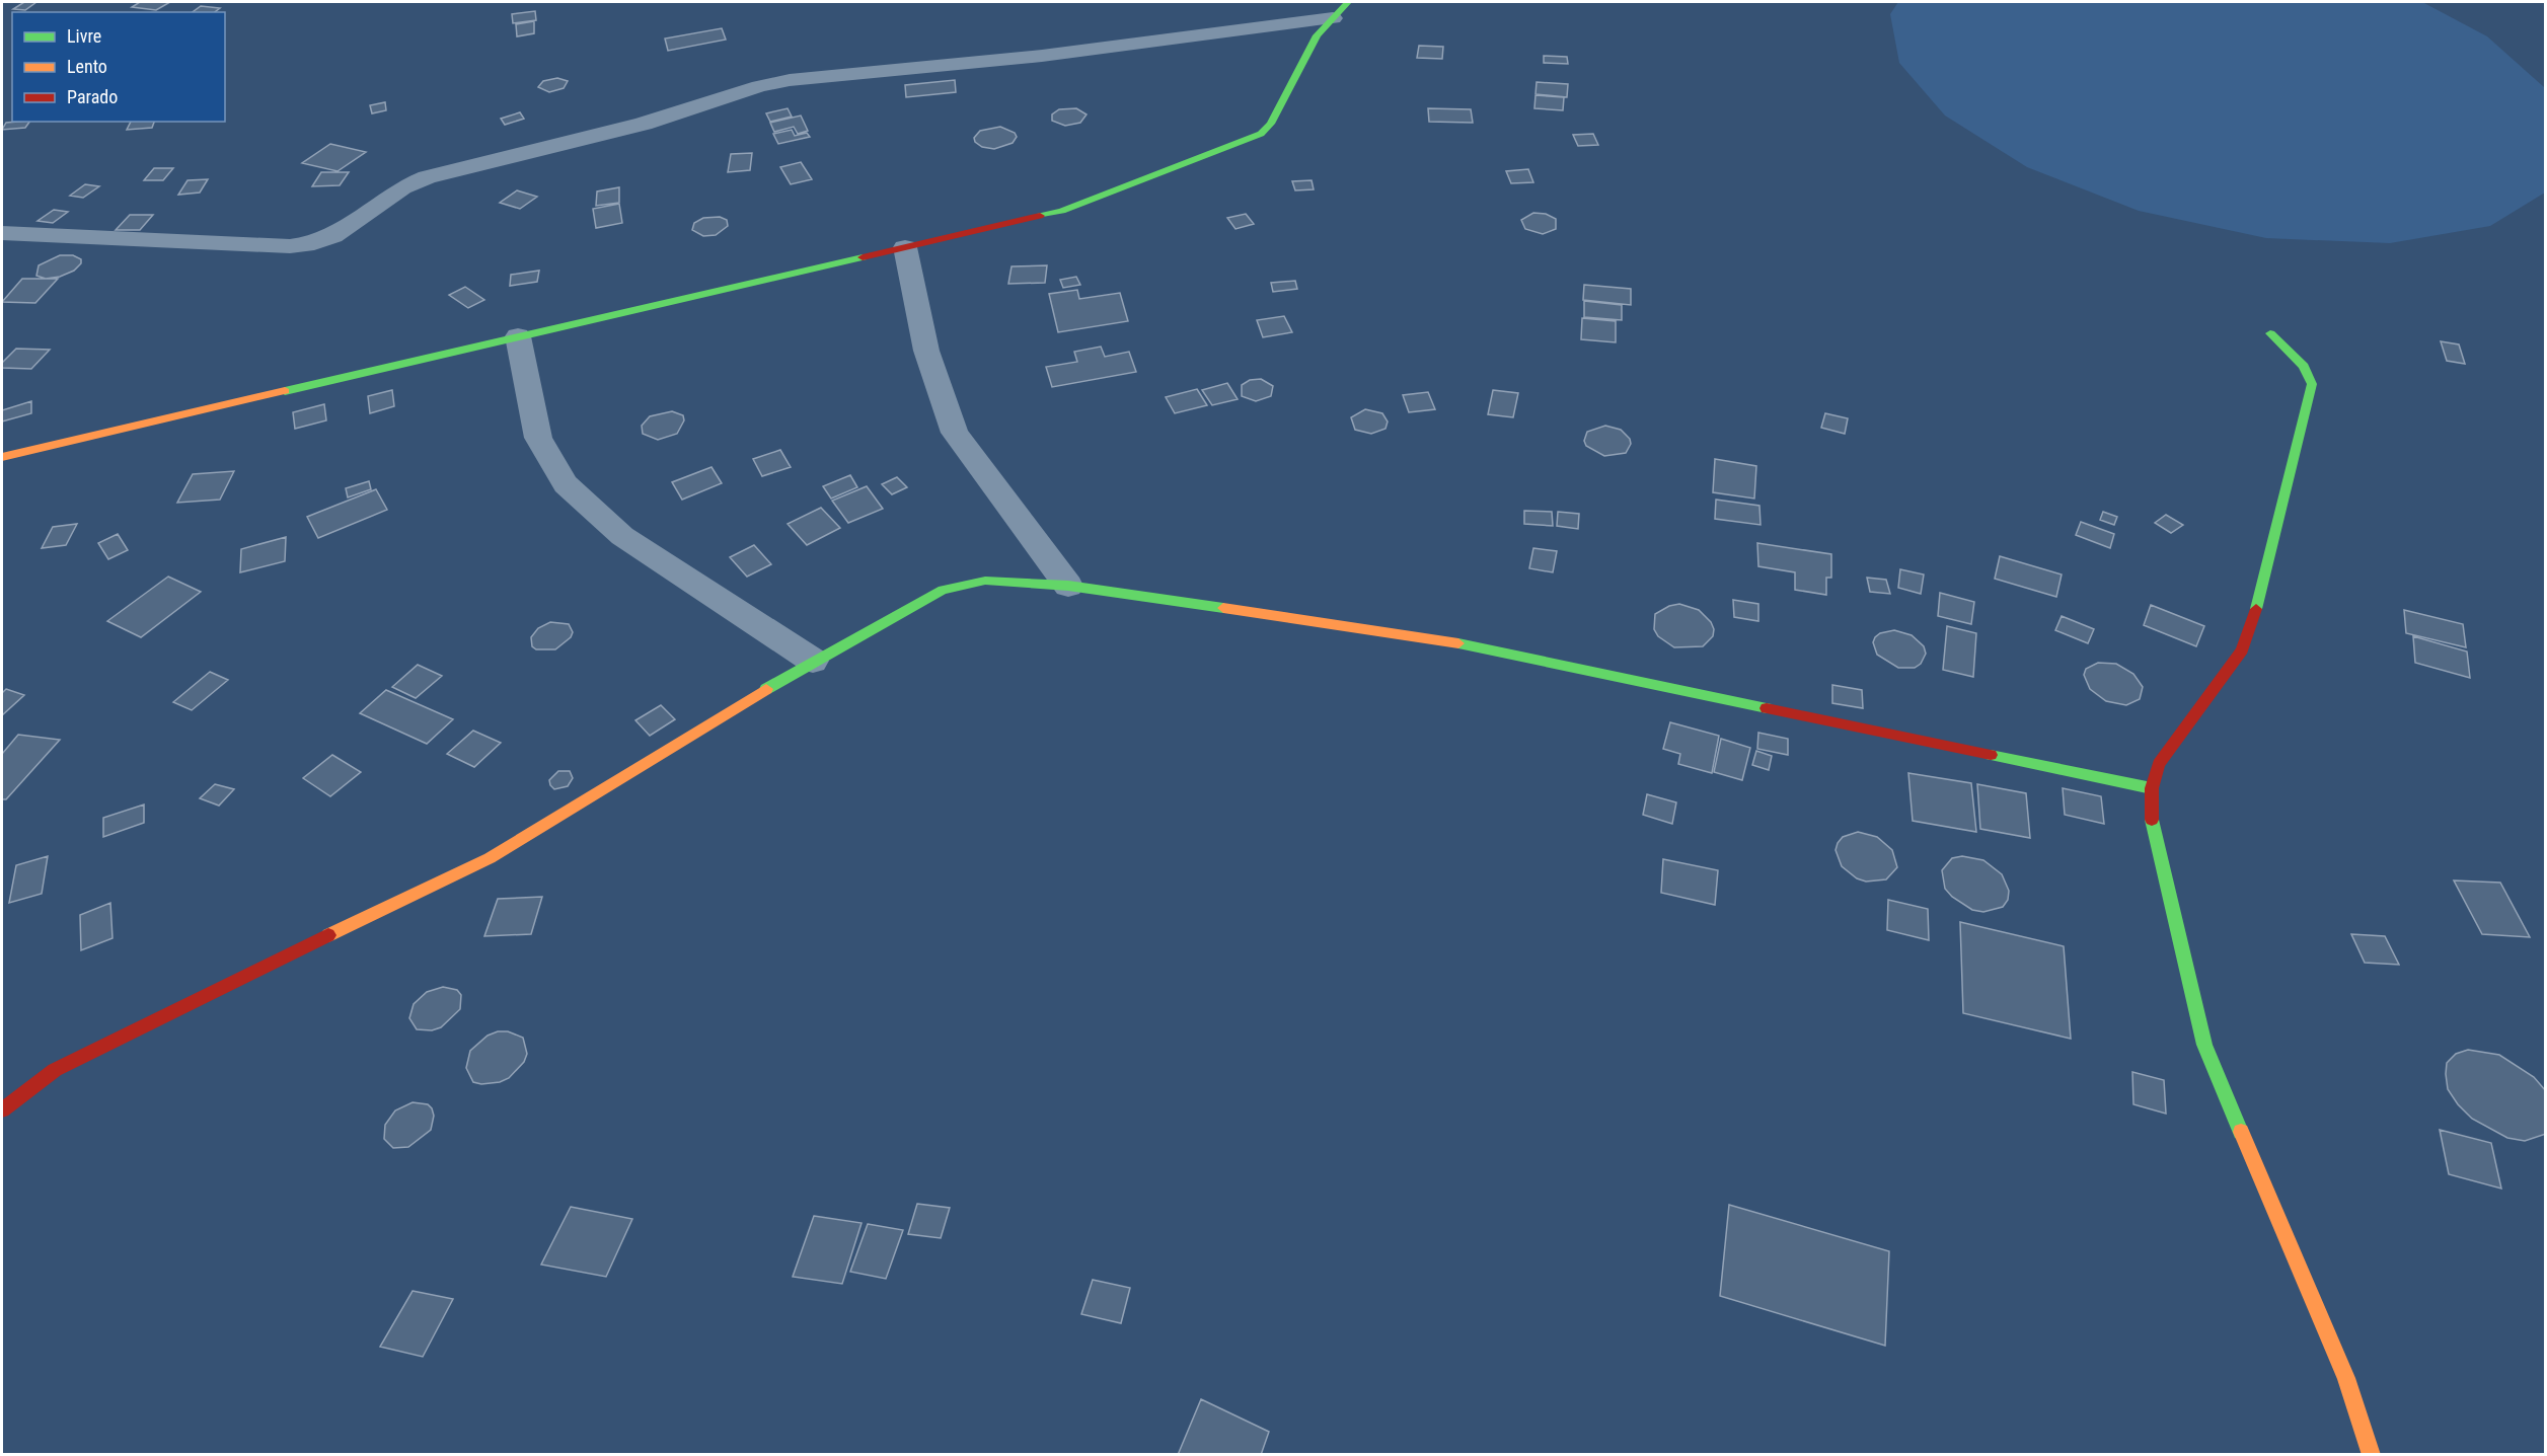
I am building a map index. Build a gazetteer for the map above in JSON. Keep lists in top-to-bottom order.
{
  "legend": ["Livre", "Lento", "Parado"]
}
